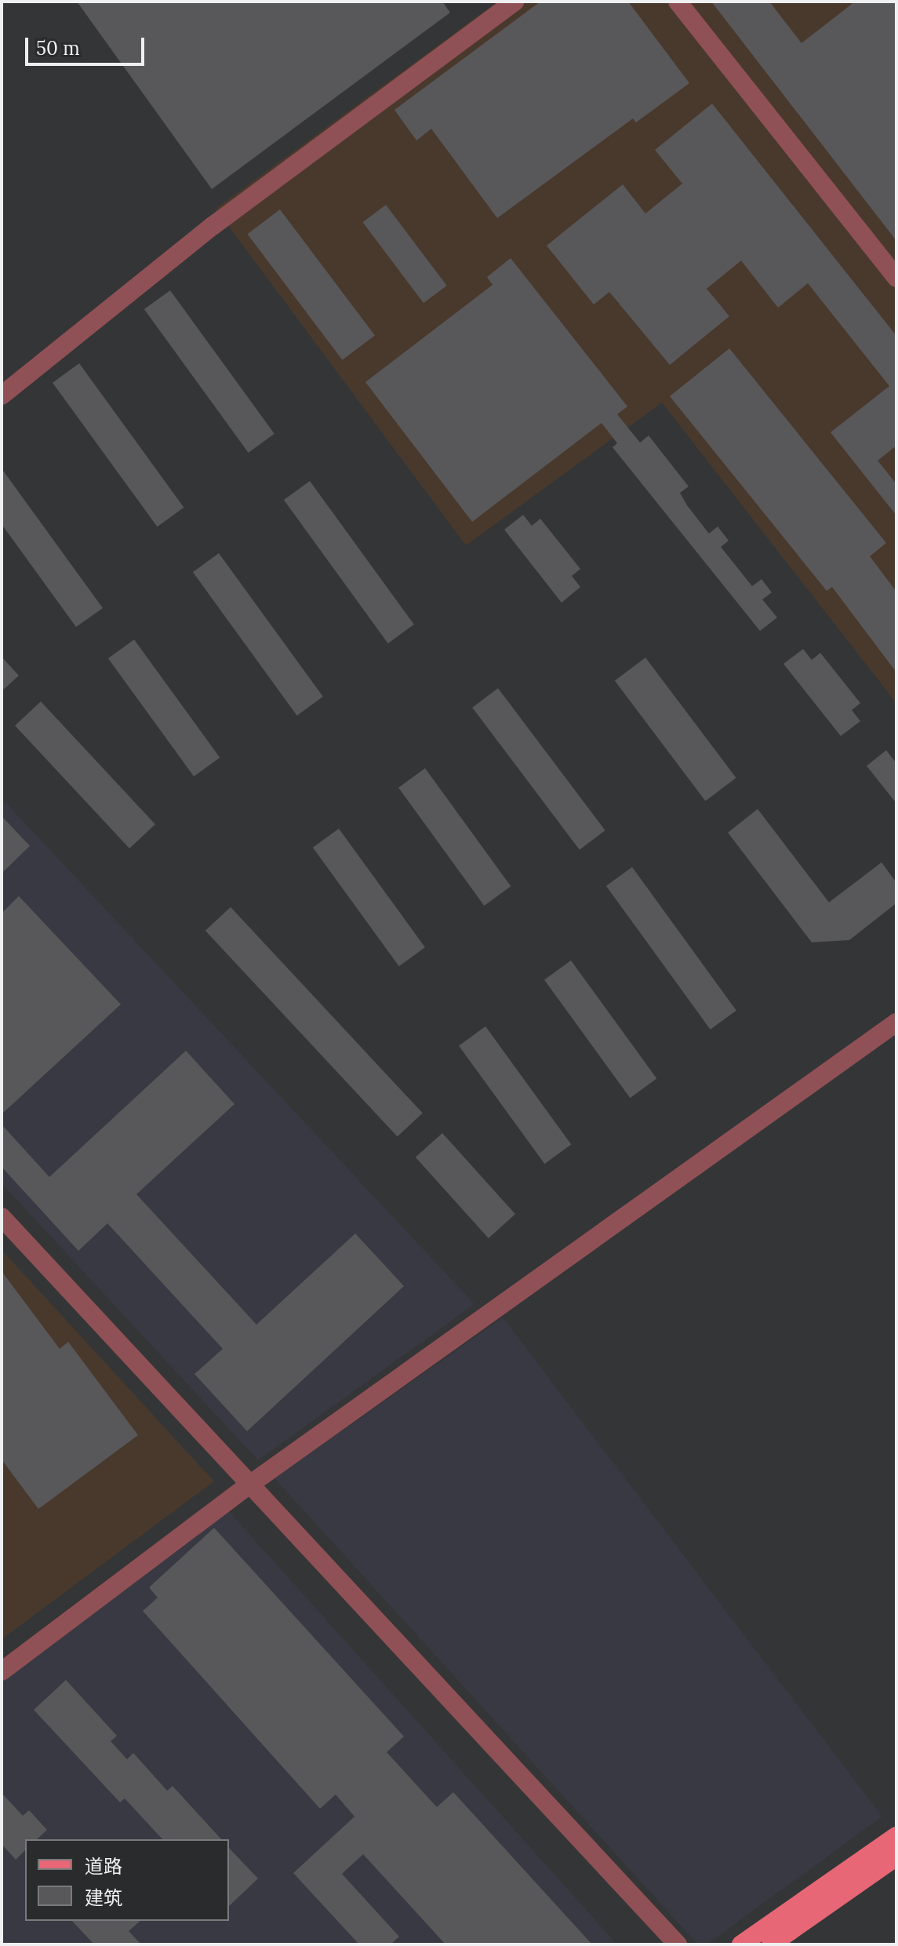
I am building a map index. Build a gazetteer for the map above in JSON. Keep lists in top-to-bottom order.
{
  "legend": ["道路", "建筑"],
  "scale_bar": "50 m"
}
